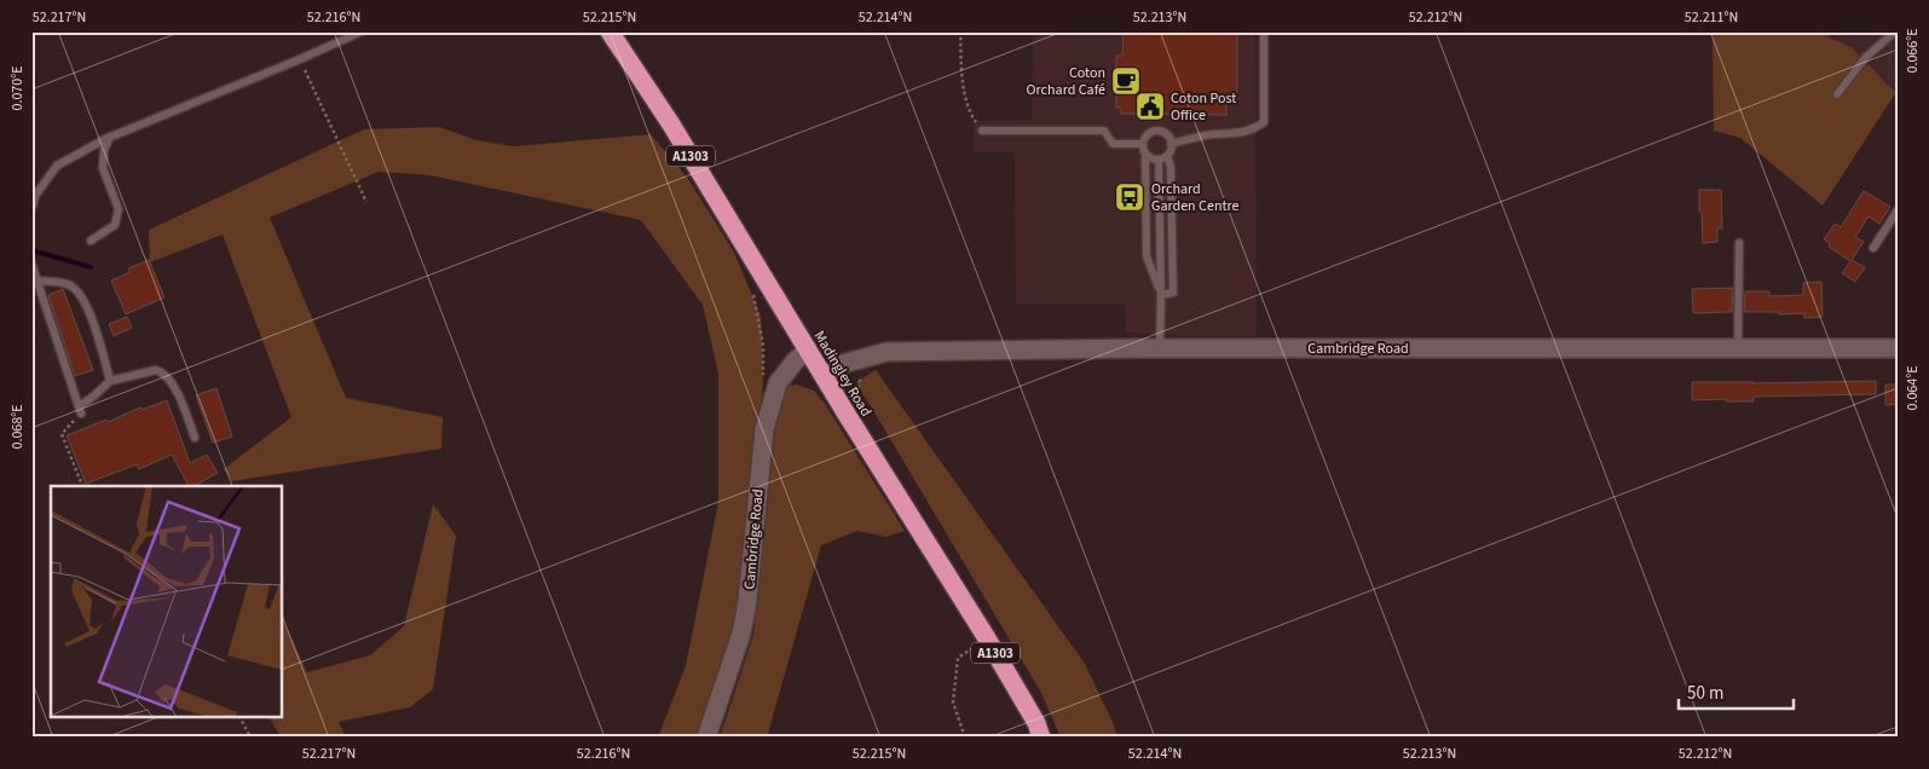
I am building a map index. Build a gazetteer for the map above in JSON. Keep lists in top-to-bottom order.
{
  "streets": {
    "highway": ["A1303", "Madingley Road"],
    "street": ["Cambridge Road"]
  },
  "crossings": [
    ["Cambridge Road", "Madingley Road"]
  ],
  "places": {
    "cafe": ["Coton Orchard Café"],
    "public building": ["Coton Post Office"],
    "bus stop": ["Orchard Garden Centre"]
  },
  "scale_bar": "50 m",
  "coordinates": [
    "52.217°N",
    "52.216°N",
    "52.215°N",
    "52.214°N",
    "52.213°N",
    "52.212°N",
    "52.211°N",
    "0.066°E",
    "0.070°E",
    "0.064°E",
    "0.068°E"
  ]
}
